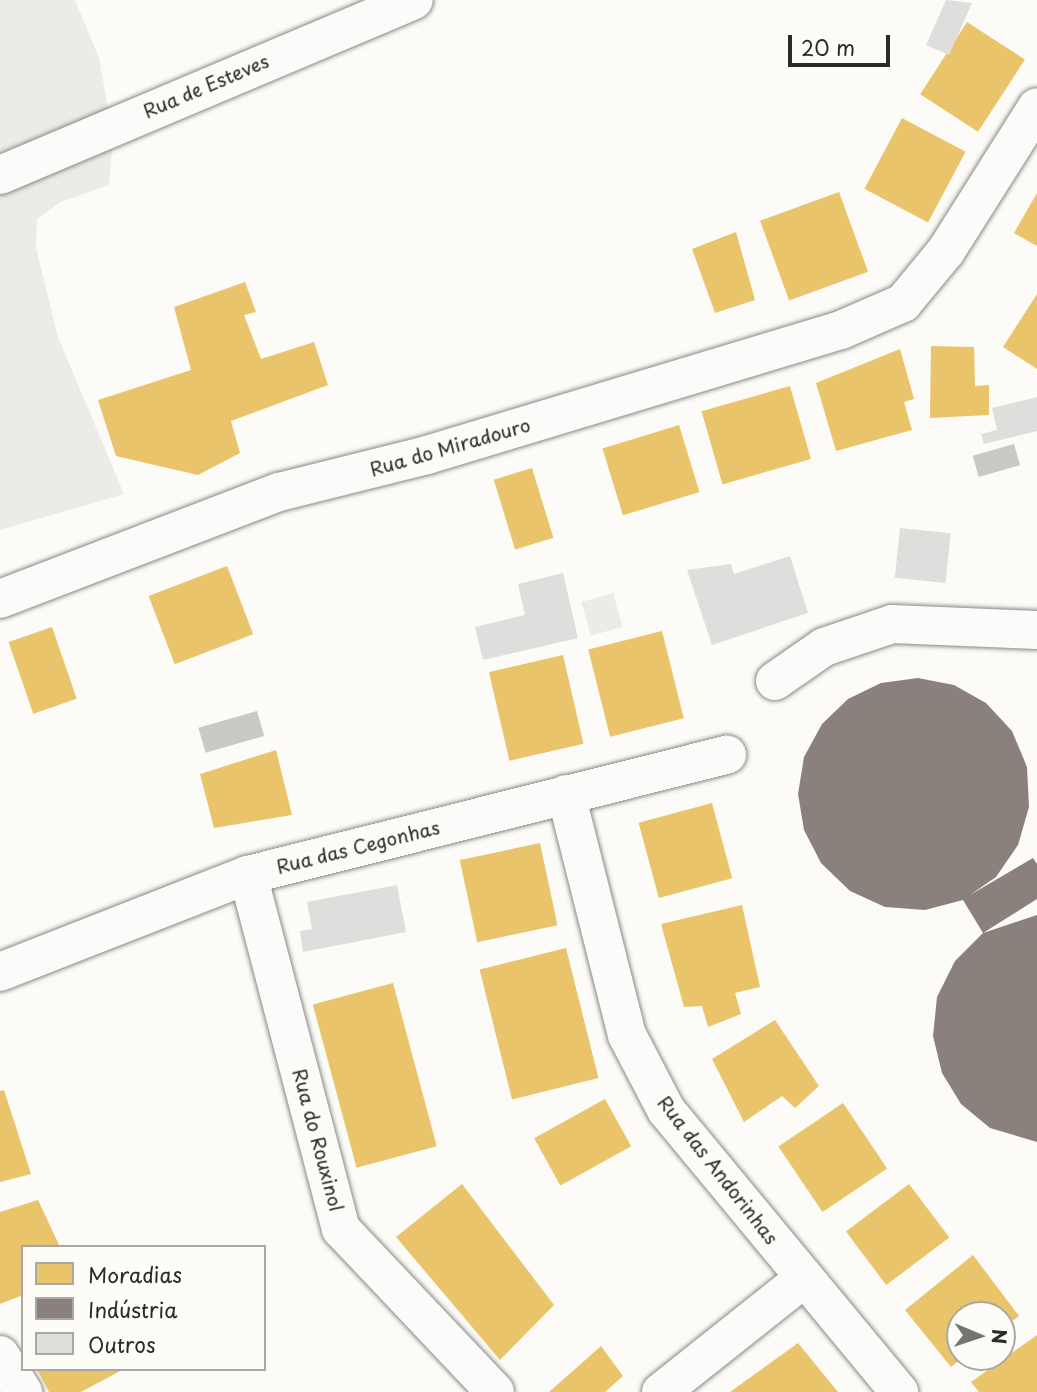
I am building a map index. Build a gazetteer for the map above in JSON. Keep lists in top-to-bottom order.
{
  "streets": {
    "street": [
      "Rua de Esteves",
      "Rua do Miradouro",
      "Rua das Cegonhas",
      "Rua do Rouxinol",
      "Rua das Andorinhas"
    ]
  },
  "crossings": [
    ["Rua das Cegonhas", "Rua do Rouxinol"],
    ["Rua das Cegonhas", "Rua das Andorinhas"]
  ],
  "legend": ["Moradias", "Indústria", "Outros"],
  "scale_bar": "20 m",
  "north": "right"
}
